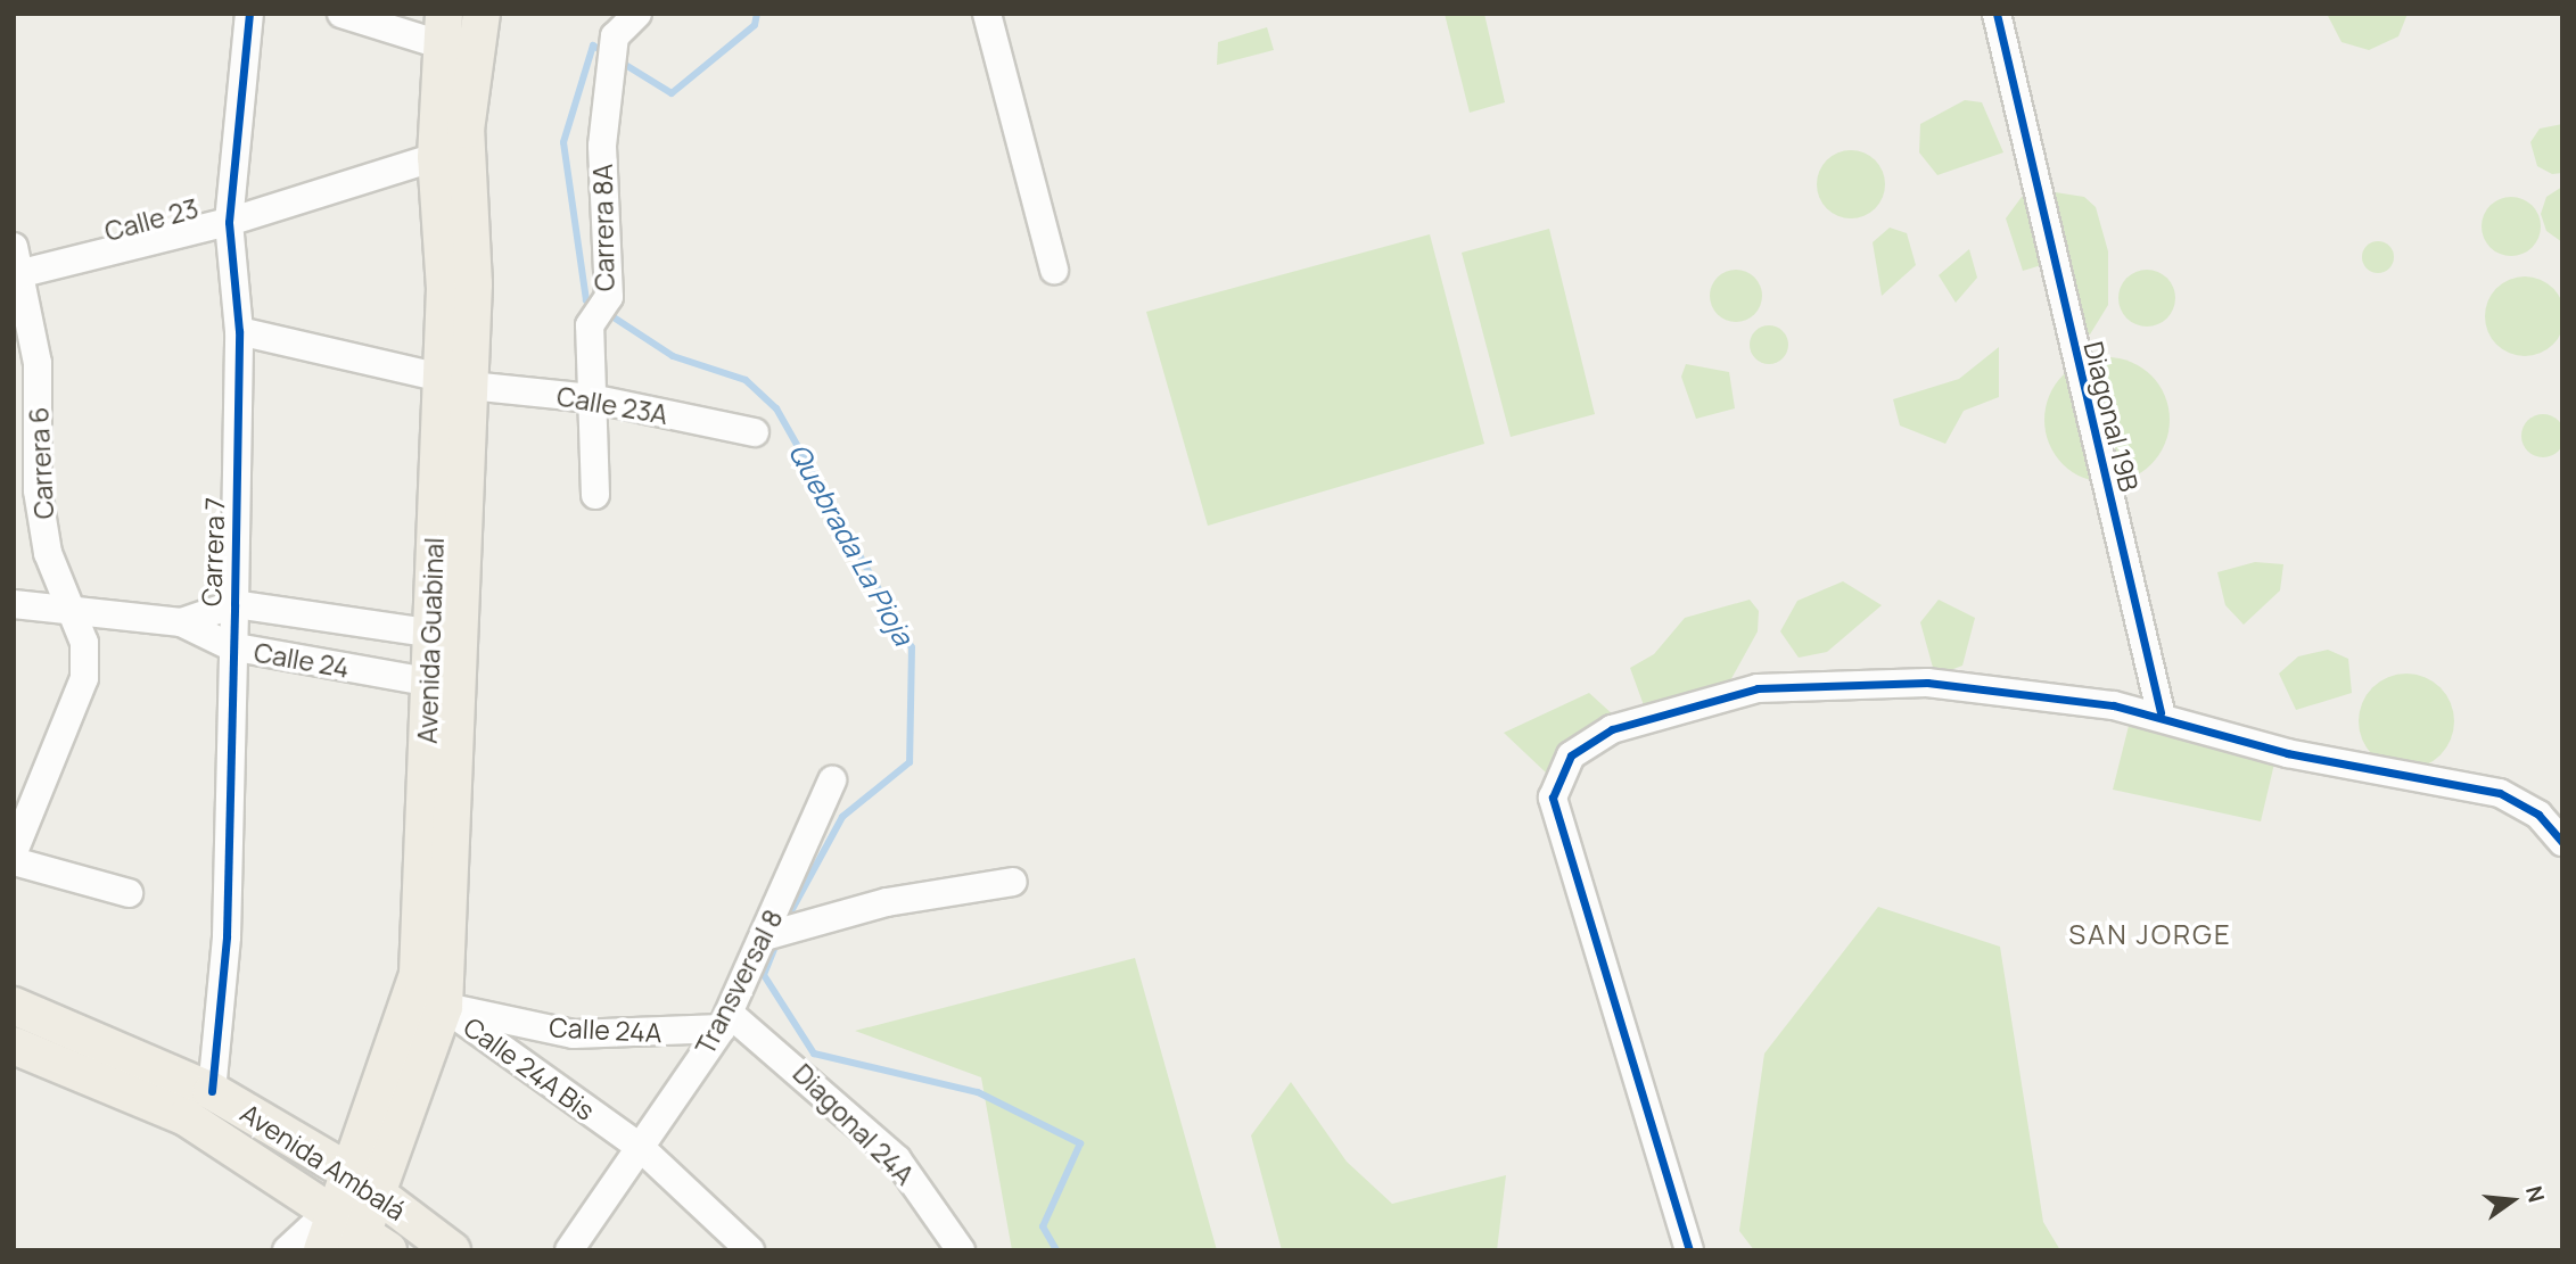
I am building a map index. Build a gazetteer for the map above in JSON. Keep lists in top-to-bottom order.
{
  "streets": {
    "main road": ["Avenida Guabinal", "Avenida Ambalá"],
    "street": [
      "Calle 23",
      "Carrera 8A",
      "Calle 23A",
      "Diagonal 19B",
      "Carrera 6",
      "Carrera 7",
      "Calle 24",
      "Transversal 8",
      "Calle 24A",
      "Calle 24A Bis",
      "Diagonal 24A"
    ]
  },
  "crossings": [
    ["Calle 23", "Carrera 6"],
    ["Calle 23", "Carrera 7"],
    ["Calle 23", "Avenida Guabinal"],
    ["Carrera 8A", "Calle 23A"],
    ["Calle 23A", "Carrera 7"],
    ["Calle 23A", "Avenida Guabinal"],
    ["Carrera 6", "Calle 24"],
    ["Carrera 7", "Calle 24"],
    ["Carrera 7", "Avenida Ambalá"],
    ["Avenida Guabinal", "Calle 24"],
    ["Avenida Guabinal", "Calle 24A"],
    ["Avenida Guabinal", "Calle 24A Bis"],
    ["Avenida Guabinal", "Avenida Ambalá"],
    ["Transversal 8", "Calle 24A"],
    ["Transversal 8", "Calle 24A Bis"],
    ["Transversal 8", "Diagonal 24A"],
    ["Calle 24A", "Calle 24A Bis"],
    ["Calle 24A", "Diagonal 24A"]
  ],
  "districts": ["SAN JORGE"],
  "water": ["Quebrada La Pioja"],
  "north": "right"
}
